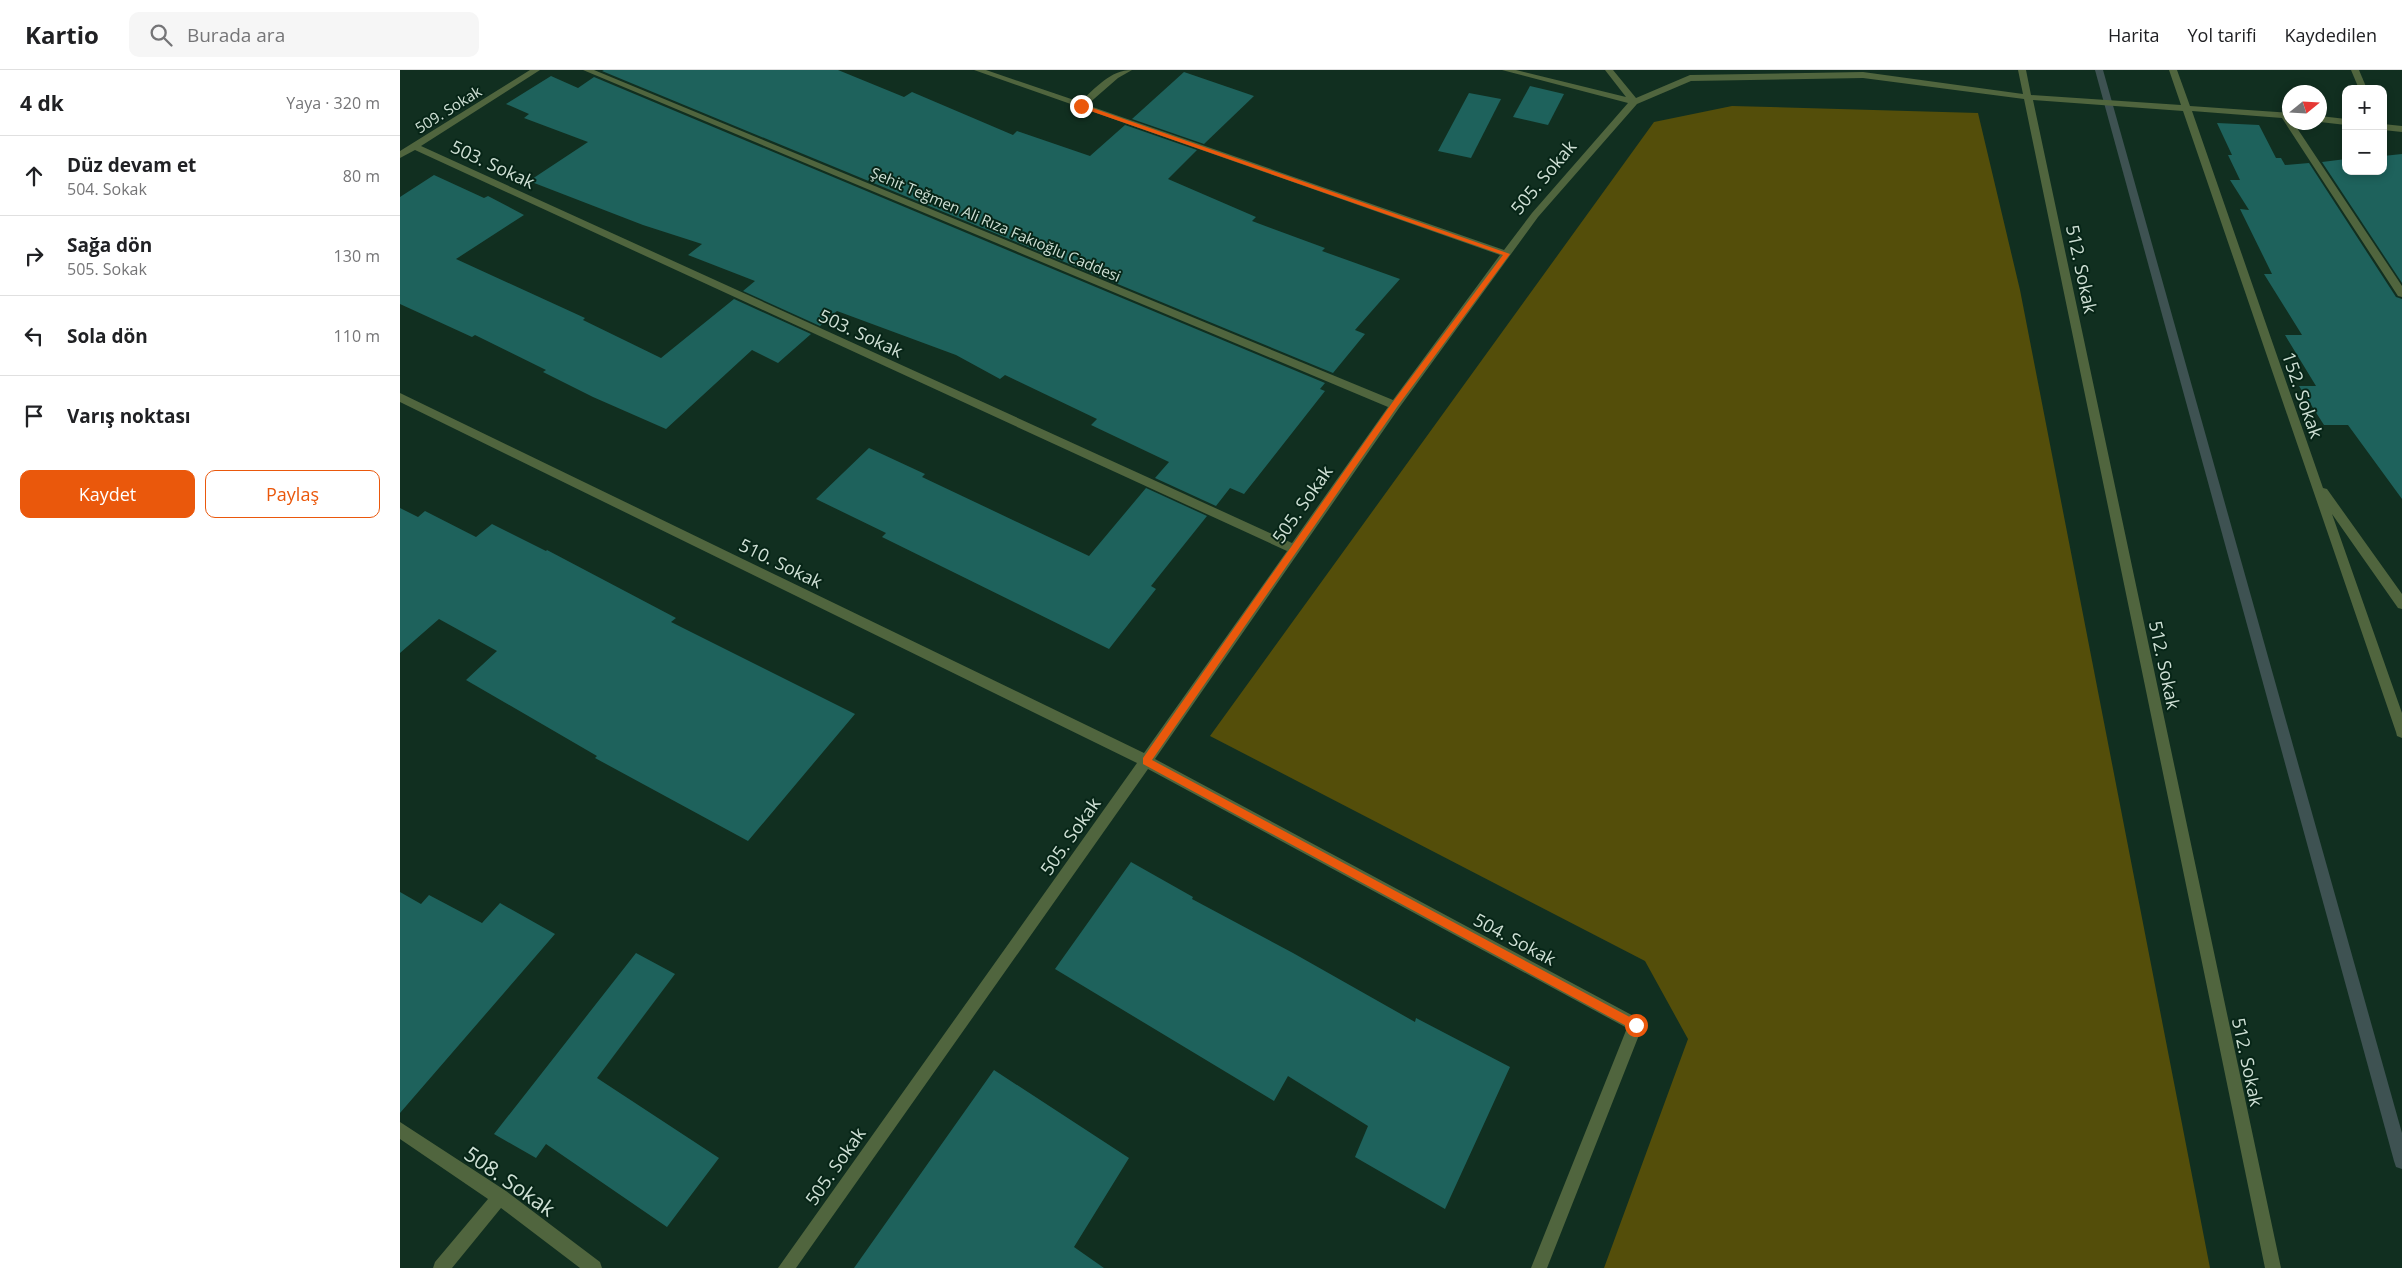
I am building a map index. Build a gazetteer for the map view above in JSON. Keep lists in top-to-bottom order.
{
  "streets": {
    "street": [
      "509. Sokak",
      "503. Sokak",
      "505. Sokak",
      "Şehit Teğmen Ali Rıza Fakıoğlu Caddesi",
      "512. Sokak",
      "152. Sokak",
      "510. Sokak",
      "504. Sokak",
      "508. Sokak"
    ]
  },
  "crossings": [
    ["509. Sokak", "503. Sokak"],
    ["503. Sokak", "505. Sokak"],
    ["505. Sokak", "Şehit Teğmen Ali Rıza Fakıoğlu Caddesi"],
    ["505. Sokak", "512. Sokak"],
    ["505. Sokak", "152. Sokak"],
    ["505. Sokak", "510. Sokak"],
    ["505. Sokak", "504. Sokak"],
    ["510. Sokak", "504. Sokak"]
  ],
  "north": "right",
  "page": {
    "header": "Kartio",
    "search": "Burada ara",
    "nav": ["Harita", "Yol tarifi", "Kaydedilen"],
    "heading": ["4 dk", "Yaya · 320 m"],
    "map_buttons": ["+", "−"],
    "list": [
      ["Düz devam et", "504. Sokak", "80 m"],
      ["Sağa dön", "505. Sokak", "130 m"],
      ["Sola dön", "110 m"],
      "Varış noktası"
    ],
    "buttons": ["Kaydet", "Paylaş"]
  }
}
